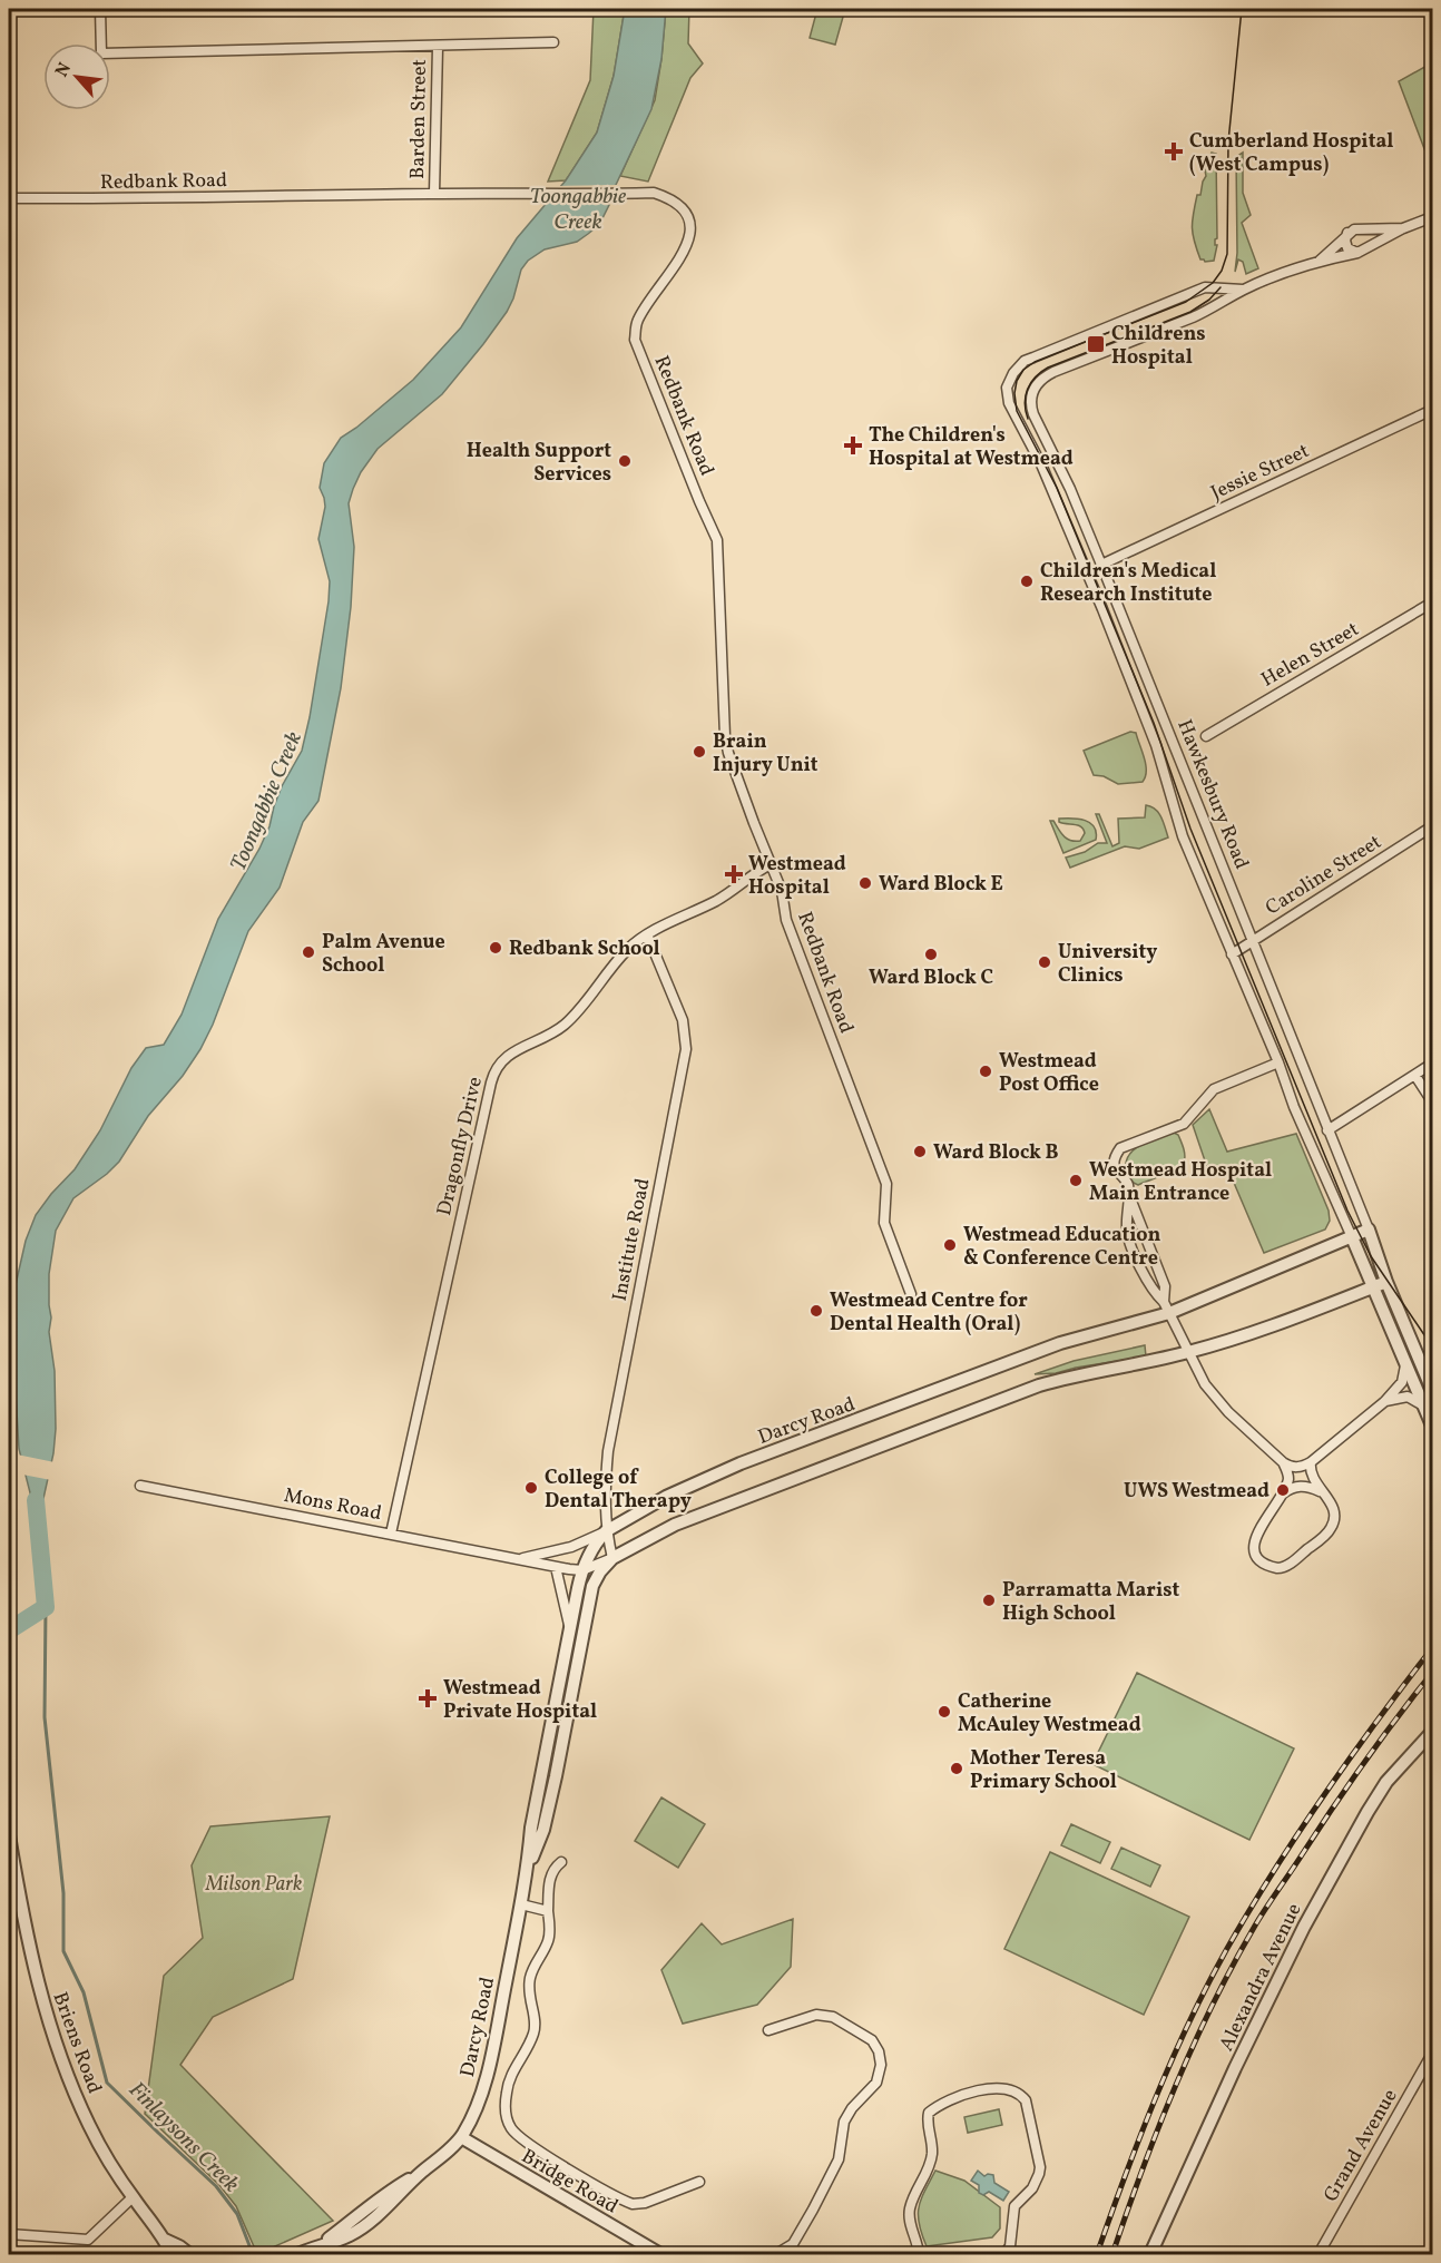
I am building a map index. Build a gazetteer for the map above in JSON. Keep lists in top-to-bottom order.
{
  "streets": {
    "street": [
      "Barden Street",
      "Redbank Road",
      "Jessie Street",
      "Helen Street",
      "Hawkesbury Road",
      "Caroline Street",
      "Dragonfly Drive",
      "Institute Road",
      "Darcy Road",
      "Mons Road",
      "Alexandra Avenue",
      "Briens Road",
      "Grand Avenue",
      "Bridge Road"
    ]
  },
  "crossings": [
    ["Barden Street", "Redbank Road"],
    ["Redbank Road", "Dragonfly Drive"],
    ["Jessie Street", "Hawkesbury Road"],
    ["Hawkesbury Road", "Caroline Street"],
    ["Hawkesbury Road", "Darcy Road"],
    ["Dragonfly Drive", "Institute Road"],
    ["Dragonfly Drive", "Mons Road"],
    ["Institute Road", "Darcy Road"],
    ["Institute Road", "Mons Road"],
    ["Darcy Road", "Mons Road"],
    ["Darcy Road", "Bridge Road"]
  ],
  "water": ["Toongabbie Creek", "Finlaysons Creek"],
  "parks": ["Milson Park"],
  "places": {
    "health": [
      "Cumberland Hospital (West Campus)",
      "The Children's Hospital at Westmead",
      "Westmead Hospital",
      "Westmead Private Hospital"
    ],
    "transit": ["Childrens Hospital"],
    "other": [
      "Health Support Services",
      "Children's Medical Research Institute",
      "Brain Injury Unit",
      "Ward Block E",
      "Redbank School",
      "Palm Avenue School",
      "Ward Block C",
      "University Clinics",
      "Westmead Post Office",
      "Ward Block B",
      "Westmead Hospital Main Entrance",
      "Westmead Education & Conference Centre",
      "Westmead Centre for Dental Health (Oral)",
      "College of Dental Therapy",
      "UWS Westmead",
      "Parramatta Marist High School",
      "Catherine McAuley Westmead",
      "Mother Teresa Primary School"
    ]
  },
  "north": "top left"
}
